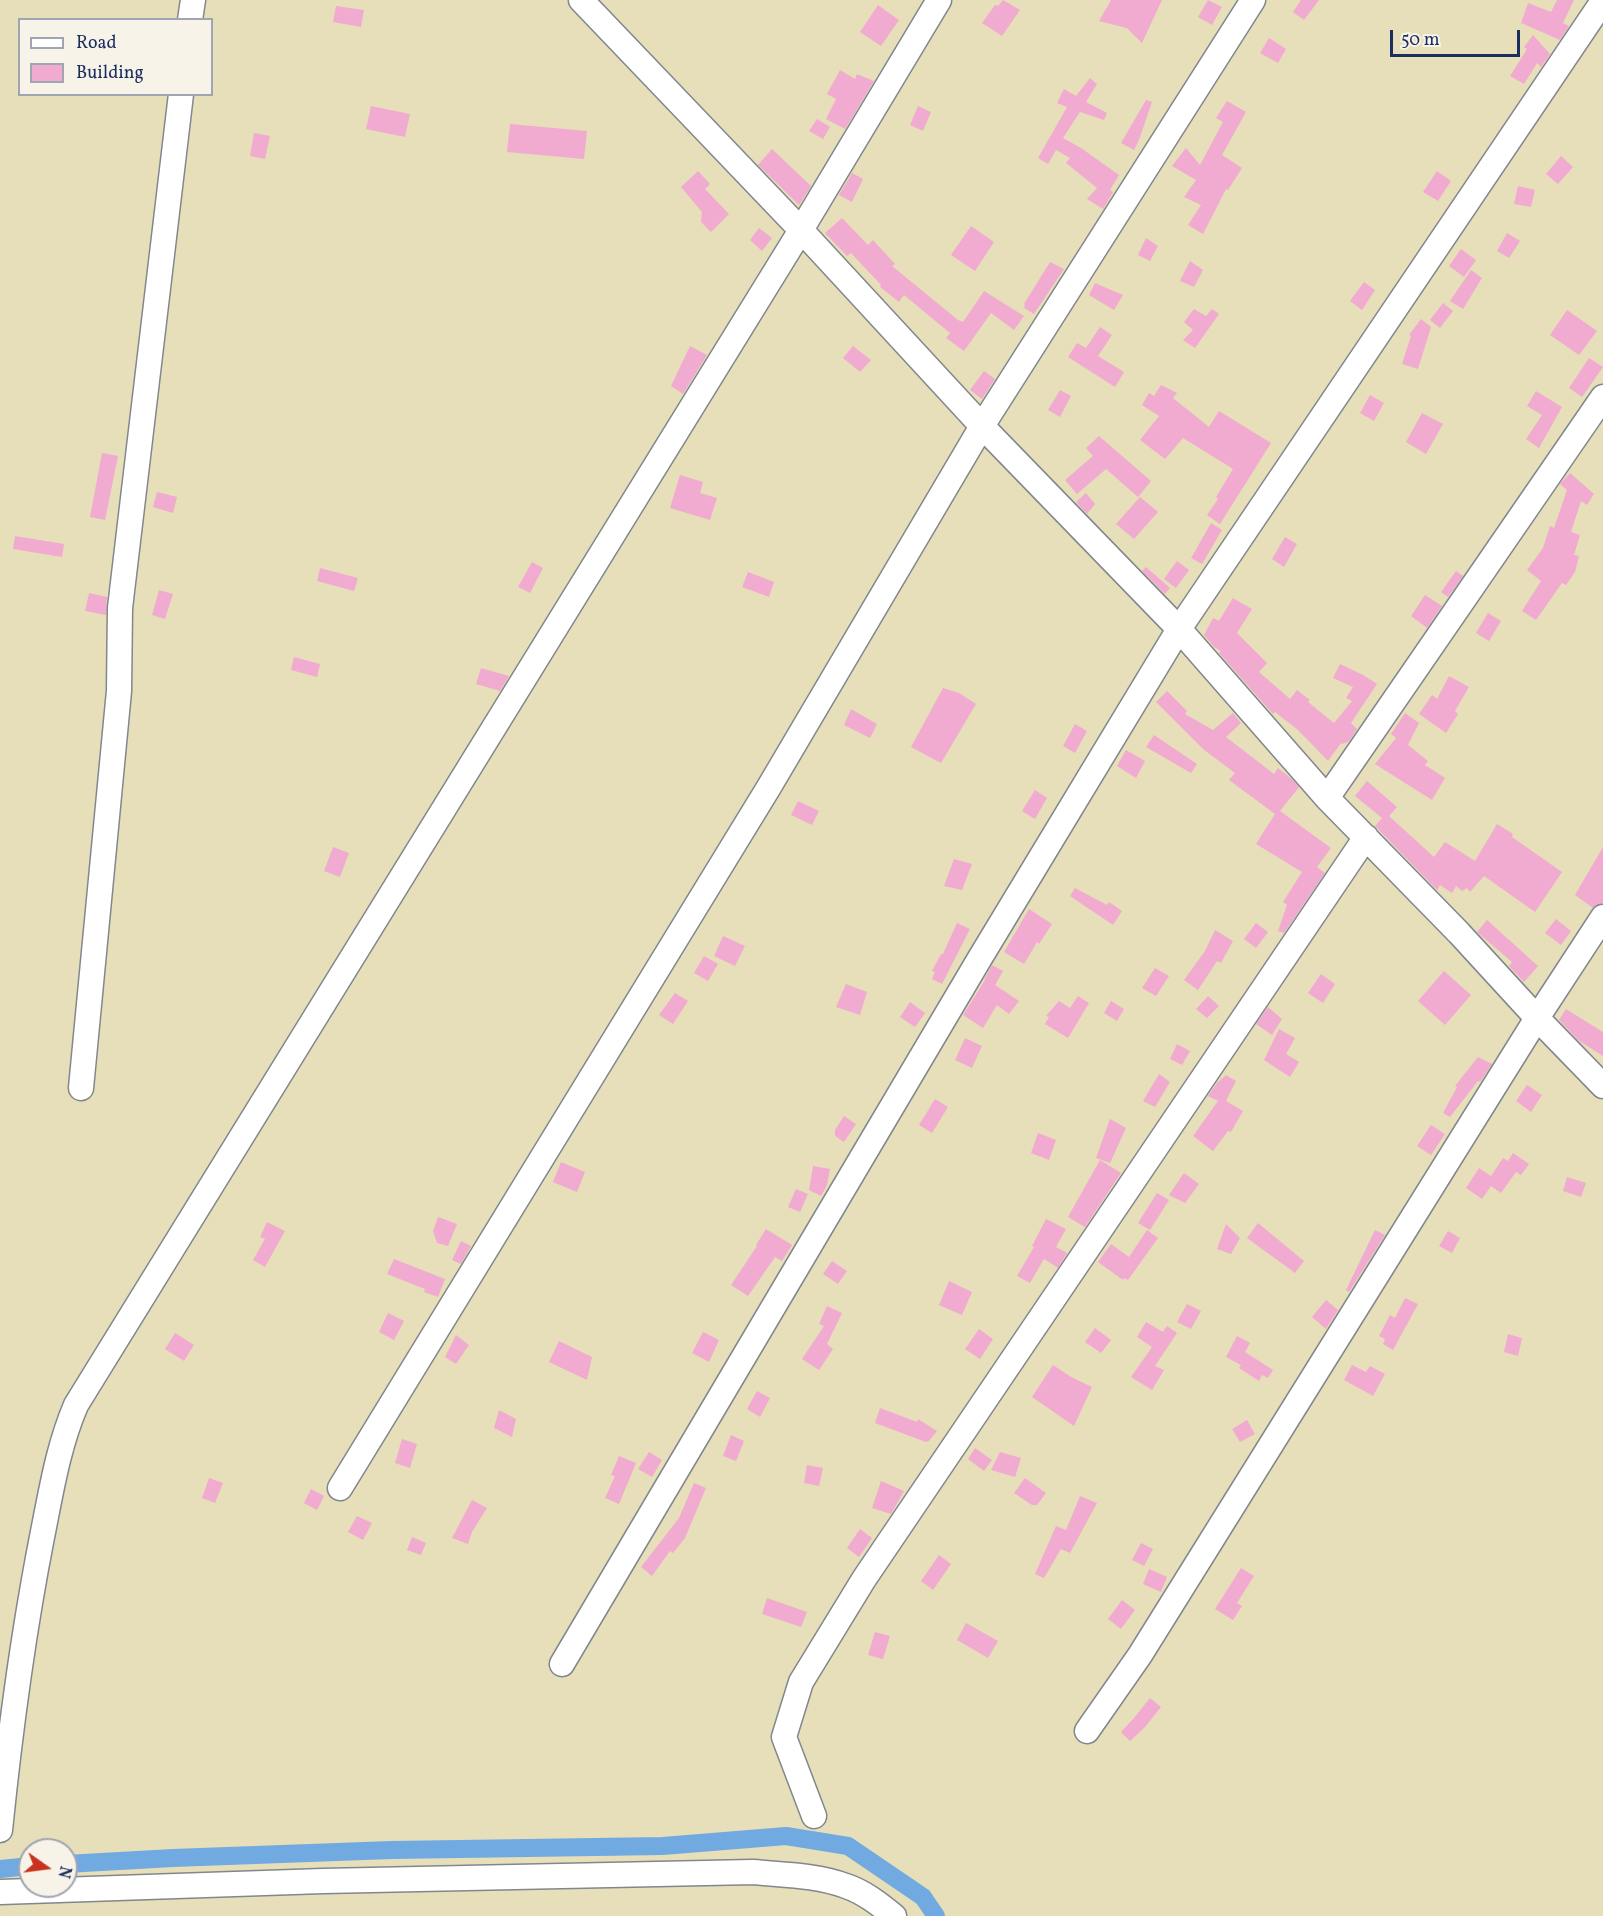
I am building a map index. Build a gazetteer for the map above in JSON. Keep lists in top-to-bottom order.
{
  "legend": ["Road", "Building"],
  "scale_bar": "50 m",
  "north": "right"
}
